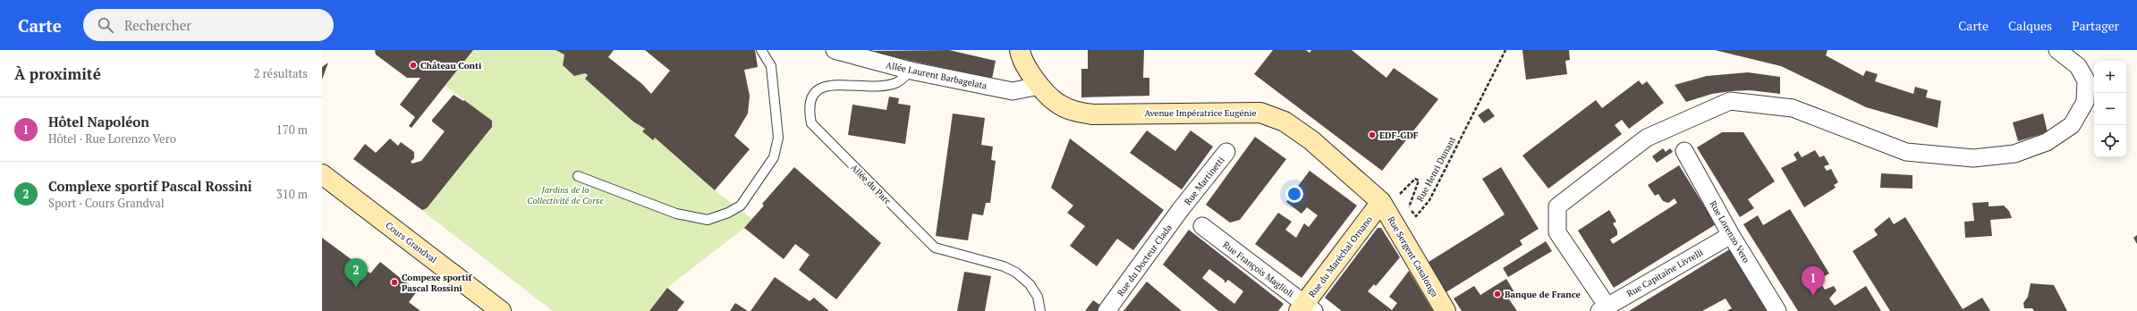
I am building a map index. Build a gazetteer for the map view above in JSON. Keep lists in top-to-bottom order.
{
  "streets": {
    "main road": [
      "Avenue Impératrice Eugénie",
      "Cours Grandval",
      "Rue du Maréchal Ornano",
      "Rue Sergent Casalonga"
    ],
    "street": [
      "Allée Laurent Barbagelata",
      "Rue Martinetti",
      "Rue Lorenzo Vero",
      "Rue du Docteur Clada",
      "Rue François Maglioli",
      "Rue Capitaine Livrelli"
    ],
    "lane": ["Allée du Parc"],
    "path": ["Rue Henri Dunant"]
  },
  "crossings": [
    ["Allée Laurent Barbagelata", "Avenue Impératrice Eugénie"],
    ["Allée Laurent Barbagelata", "Allée du Parc"],
    ["Avenue Impératrice Eugénie", "Rue Henri Dunant"],
    ["Avenue Impératrice Eugénie", "Rue du Maréchal Ornano"],
    ["Avenue Impératrice Eugénie", "Rue Sergent Casalonga"],
    ["Rue Henri Dunant", "Rue du Maréchal Ornano"],
    ["Rue Henri Dunant", "Rue Sergent Casalonga"],
    ["Rue Martinetti", "Rue du Docteur Clada"],
    ["Rue Lorenzo Vero", "Rue Capitaine Livrelli"],
    ["Rue du Maréchal Ornano", "Rue Sergent Casalonga"],
    ["Rue du Maréchal Ornano", "Rue François Maglioli"]
  ],
  "parks": ["Jardins de la Collectivité de Corse"],
  "places": [
    "Château Conti",
    "EDF-GDF",
    "Compexe sportif Pascal Rossini",
    "Banque de France"
  ],
  "page": {
    "header": "Carte",
    "search": "Rechercher",
    "nav": ["Carte", "Calques", "Partager"],
    "heading": ["À proximité", "2 résultats"],
    "map_buttons": ["+", "−"],
    "list": [
      {
        "mark": "1",
        "name": "Hôtel Napoléon",
        "note": "Hôtel · Rue Lorenzo Vero",
        "value": "170 m"
      },
      {
        "mark": "2",
        "name": "Complexe sportif Pascal Rossini",
        "note": "Sport · Cours Grandval",
        "value": "310 m"
      }
    ],
    "pins": ["2", "1"]
  }
}
